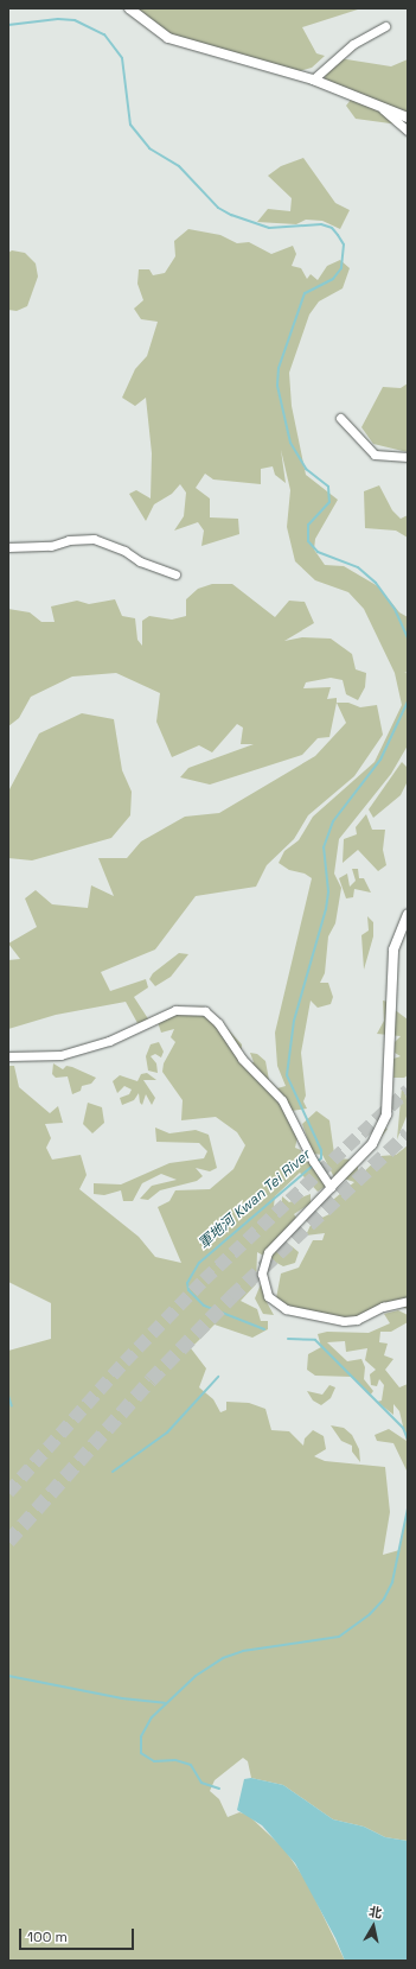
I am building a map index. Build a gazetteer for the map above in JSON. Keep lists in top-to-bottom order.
{
  "water": ["軍地河 Kwan Tei River"],
  "scale_bar": "100 m",
  "north": "top"
}
